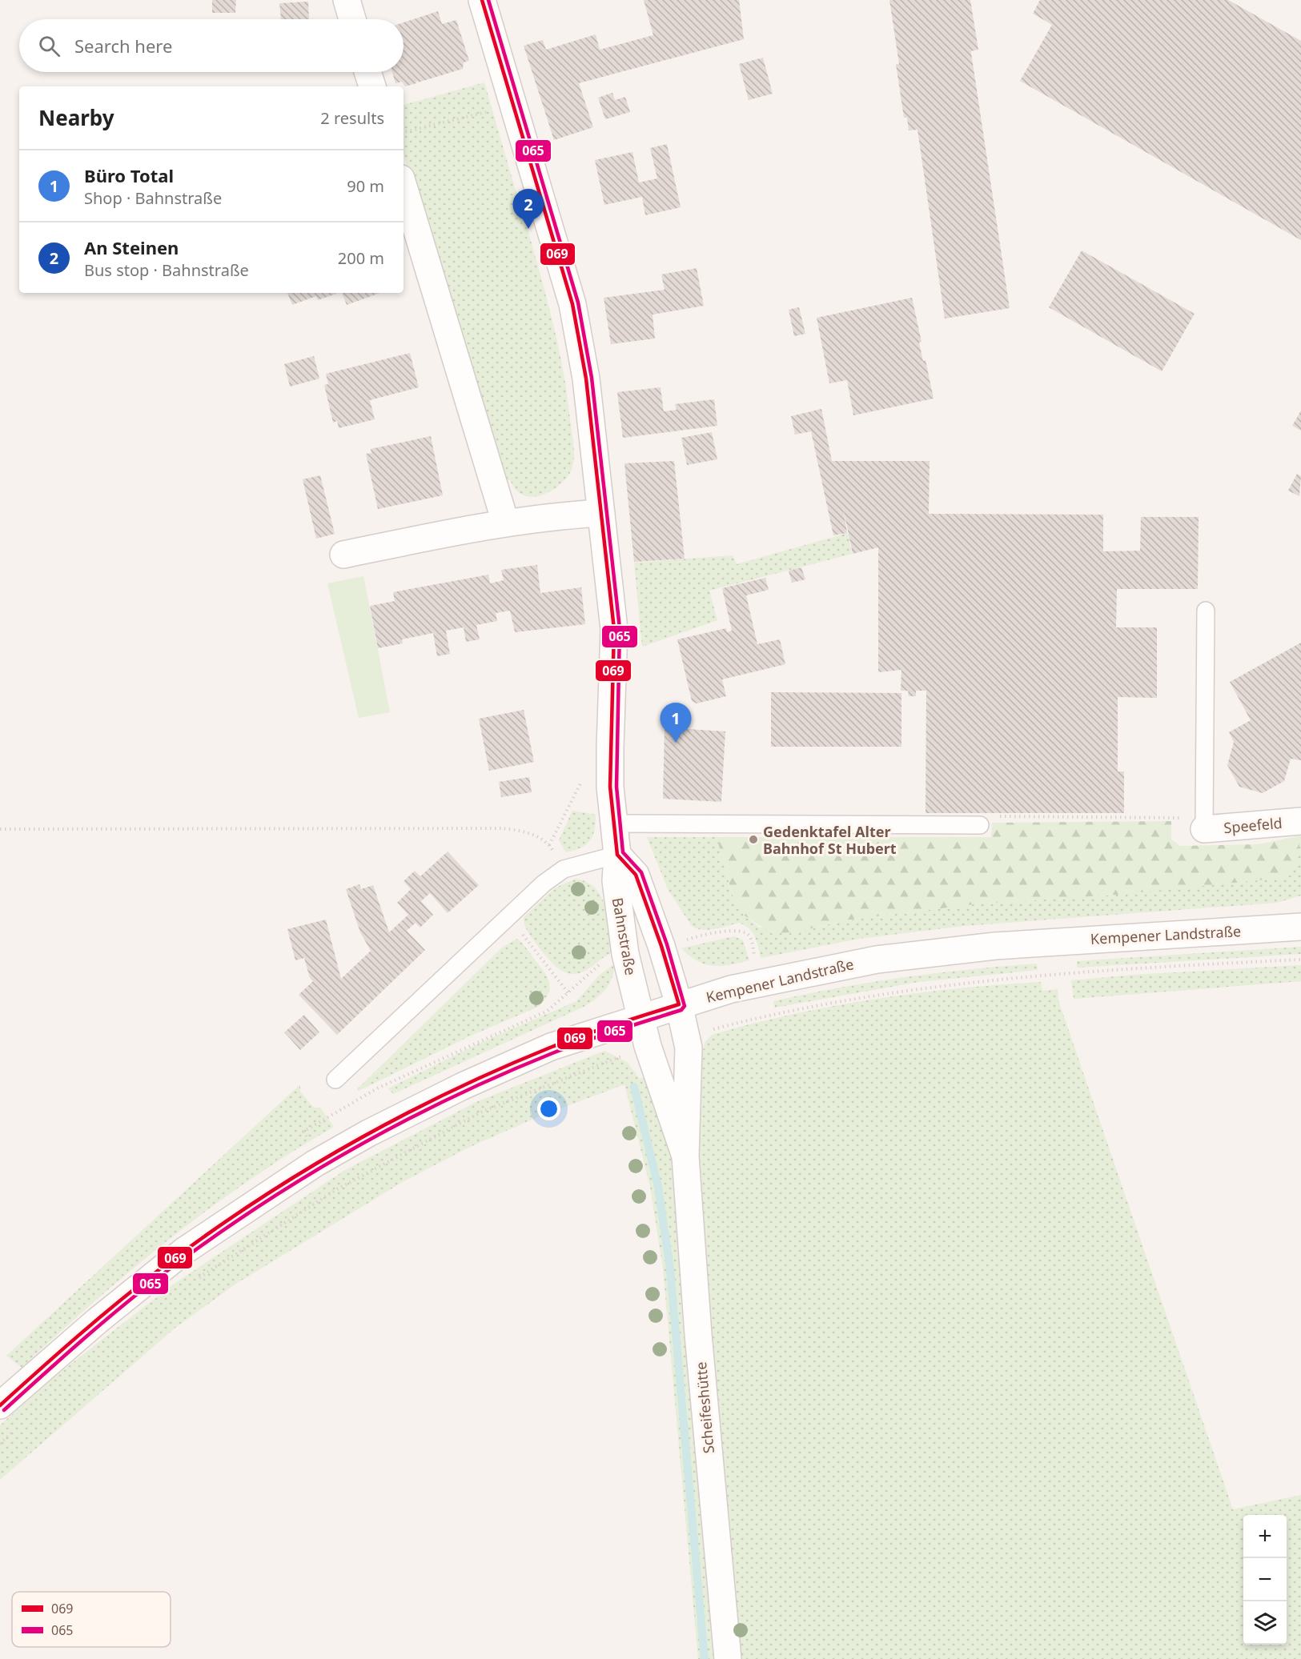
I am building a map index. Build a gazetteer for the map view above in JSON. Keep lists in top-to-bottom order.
{
  "streets": {
    "street": [
      "Speefeld",
      "Kempener Landstraße",
      "Bahnstraße",
      "Scheifeshütte"
    ]
  },
  "crossings": [
    ["Kempener Landstraße", "Bahnstraße"],
    ["Kempener Landstraße", "Scheifeshütte"],
    ["Bahnstraße", "Scheifeshütte"]
  ],
  "places": ["Gedenktafel Alter Bahnhof St Hubert"],
  "lines": ["transit line 069", "transit line 065"],
  "legend": ["069", "065"],
  "page": {
    "search": "Search here",
    "heading": ["Nearby", "2 results"],
    "list": [
      {
        "mark": "1",
        "name": "Büro Total",
        "note": "Shop · Bahnstraße",
        "value": "90 m"
      },
      {
        "mark": "2",
        "name": "An Steinen",
        "note": "Bus stop · Bahnstraße",
        "value": "200 m"
      }
    ],
    "pins": ["2", "1"],
    "map_buttons": ["+", "−"]
  }
}
